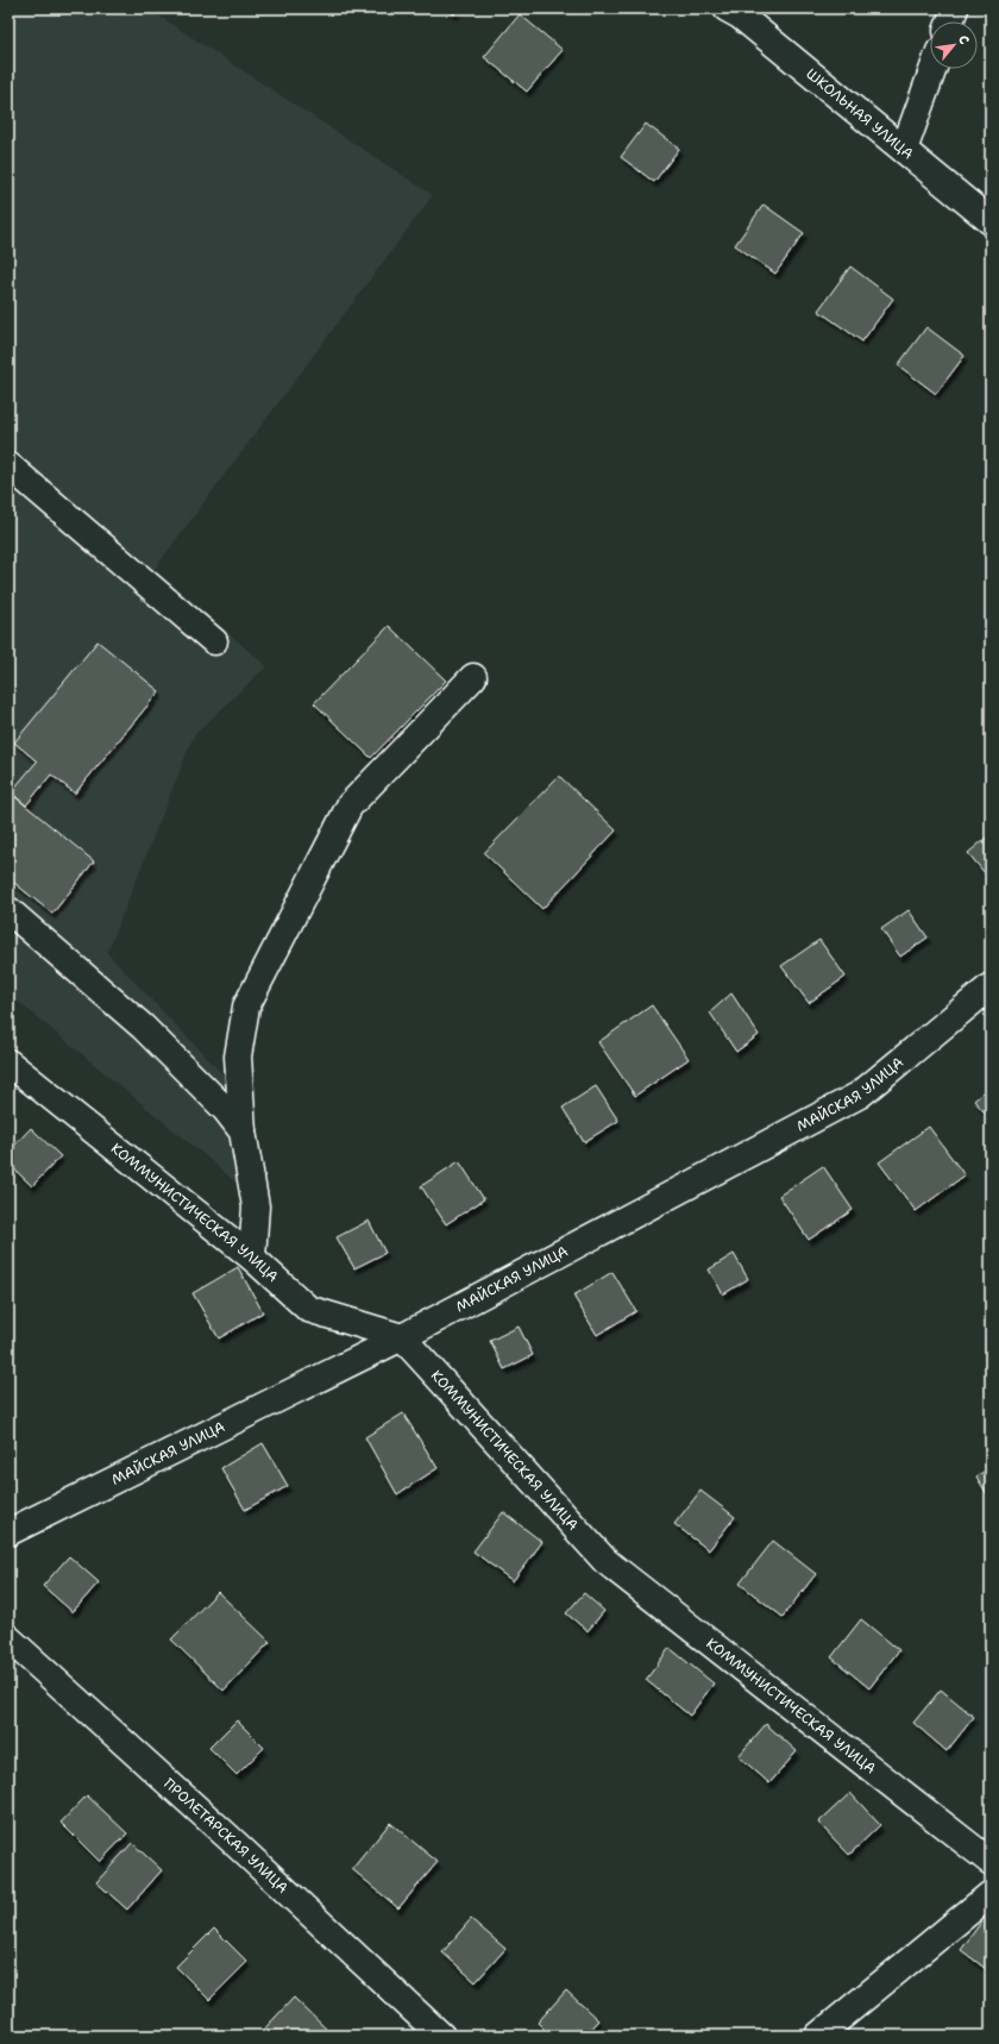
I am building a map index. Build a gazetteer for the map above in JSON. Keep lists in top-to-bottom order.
{
  "streets": {
    "street": [
      "ШКОЛЬНАЯ УЛИЦА",
      "МАЙСКАЯ УЛИЦА",
      "КОММУНИСТИЧЕСКАЯ УЛИЦА",
      "ПРОЛЕТАРСКАЯ УЛИЦА"
    ]
  },
  "crossings": [
    ["МАЙСКАЯ УЛИЦА", "КОММУНИСТИЧЕСКАЯ УЛИЦА"]
  ],
  "north": "top right"
}
